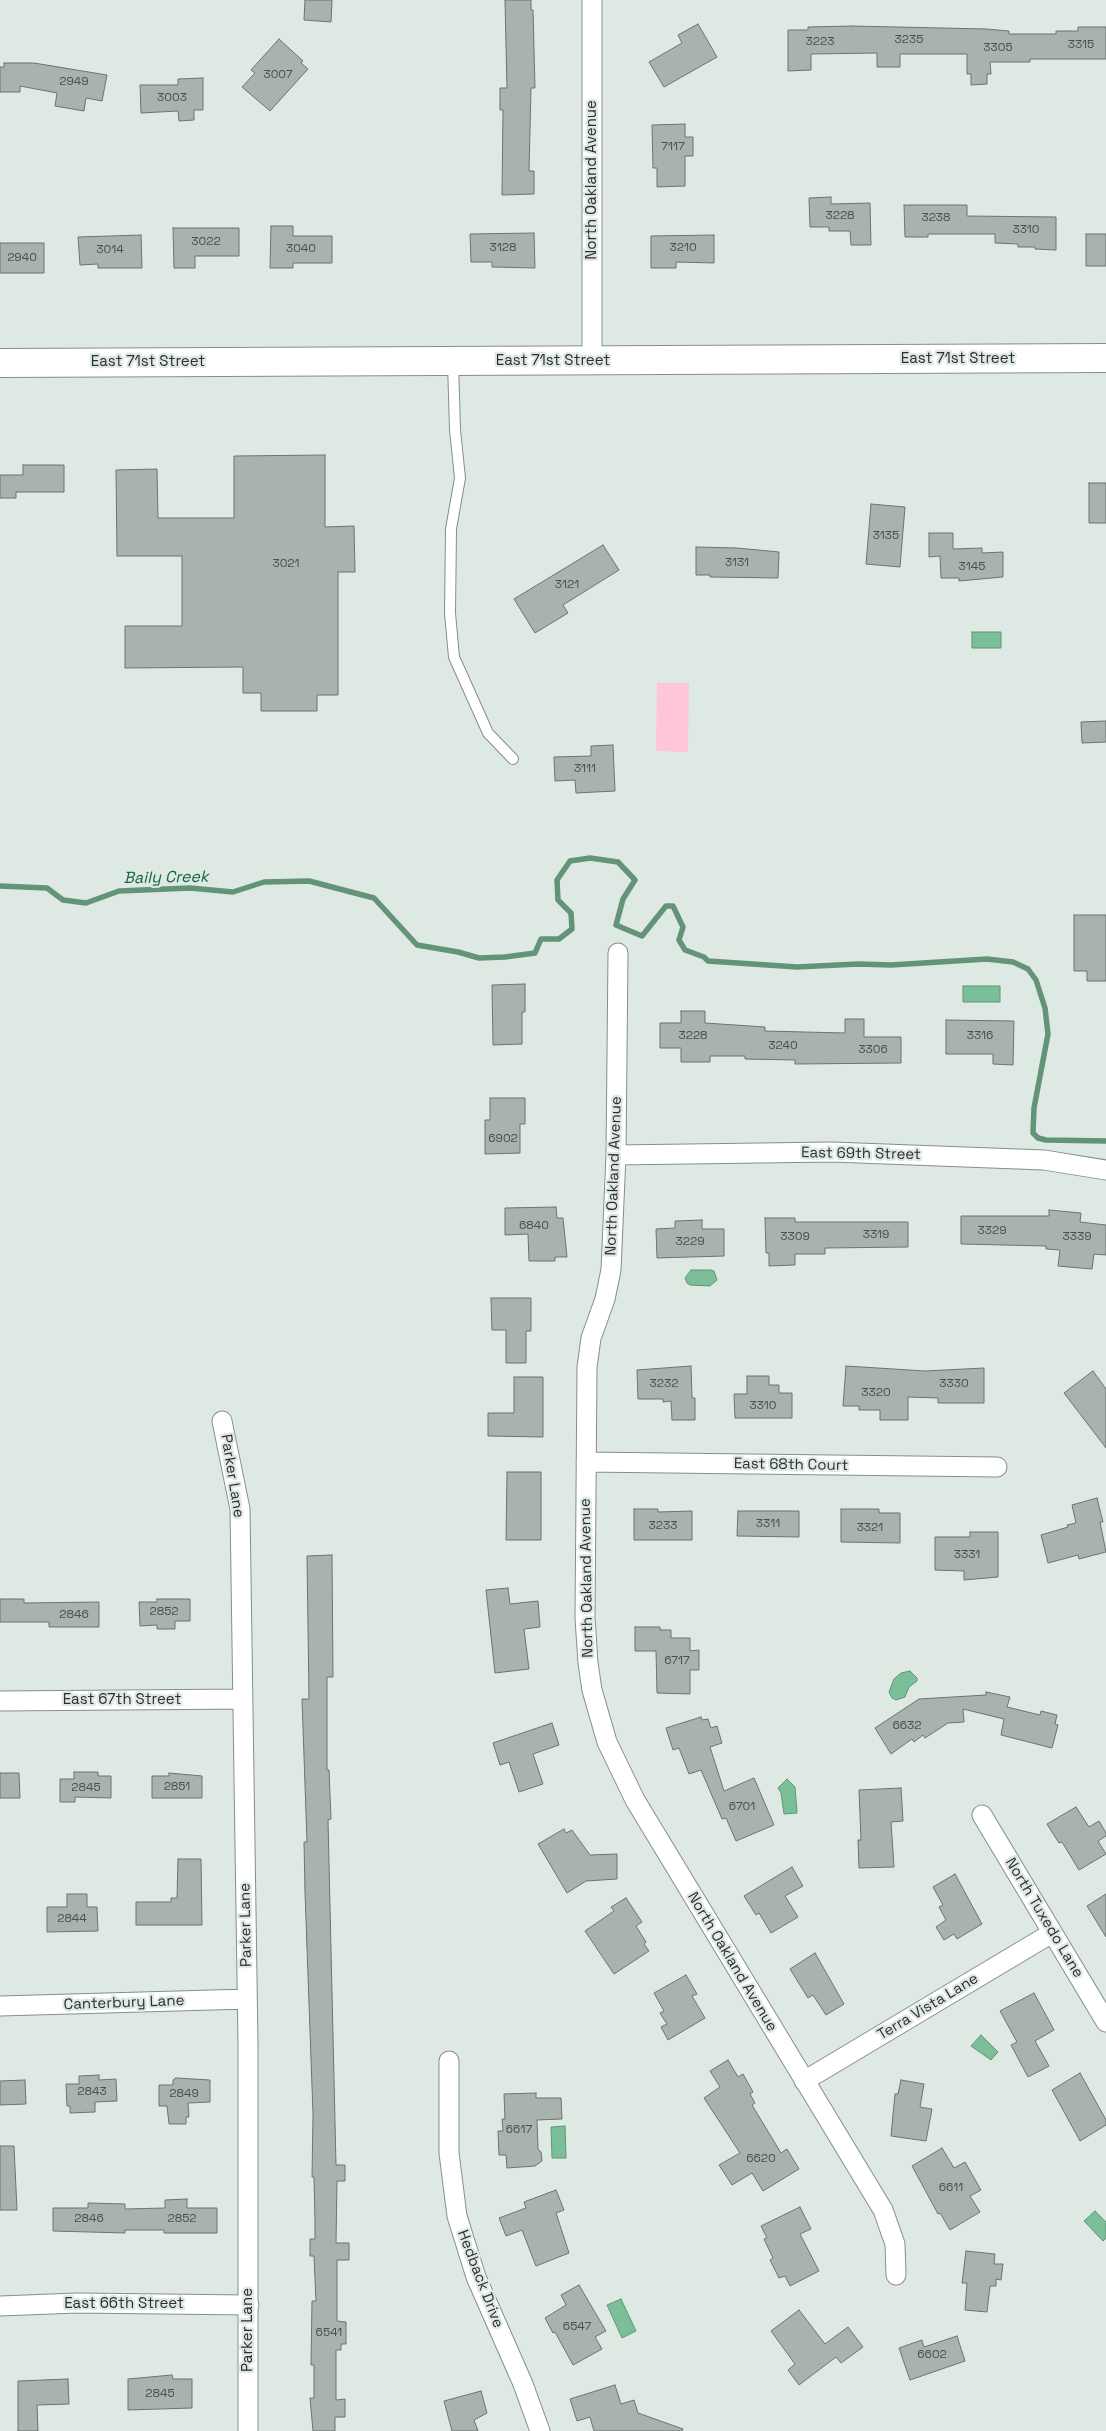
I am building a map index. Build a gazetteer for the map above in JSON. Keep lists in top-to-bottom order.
{
  "streets": {
    "main road": ["East 71st Street"],
    "street": [
      "North Oakland Avenue",
      "East 69th Street",
      "East 68th Court",
      "Parker Lane",
      "East 67th Street",
      "North Tuxedo Lane",
      "Canterbury Lane",
      "Terra Vista Lane",
      "Hedback Drive",
      "East 66th Street"
    ]
  },
  "crossings": [
    ["North Oakland Avenue", "East 71st Street"],
    ["North Oakland Avenue", "East 69th Street"],
    ["North Oakland Avenue", "East 68th Court"],
    ["North Oakland Avenue", "Terra Vista Lane"],
    ["Parker Lane", "East 67th Street"],
    ["Parker Lane", "Canterbury Lane"],
    ["Parker Lane", "East 66th Street"],
    ["North Tuxedo Lane", "Terra Vista Lane"]
  ],
  "water": ["Baily Creek"],
  "house_numbers": [
    "3235",
    "3223",
    "3315",
    "3305",
    "3007",
    "2949",
    "3003",
    "7117",
    "3228",
    "3238",
    "3310",
    "3022",
    "3128",
    "3210",
    "3040",
    "3014",
    "2940",
    "3135",
    "3131",
    "3021",
    "3145",
    "3121",
    "3111",
    "3228",
    "3316",
    "3240",
    "3306",
    "6902",
    "6840",
    "3329",
    "3319",
    "3309",
    "3339",
    "3229",
    "3232",
    "3330",
    "3320",
    "3310",
    "3311",
    "3233",
    "3321",
    "3331",
    "2852",
    "2846",
    "6717",
    "6632",
    "2851",
    "2845",
    "6701",
    "2844",
    "2843",
    "2849",
    "6617",
    "6620",
    "6611",
    "2846",
    "2852",
    "6547",
    "6541",
    "6602",
    "2845"
  ]
}
